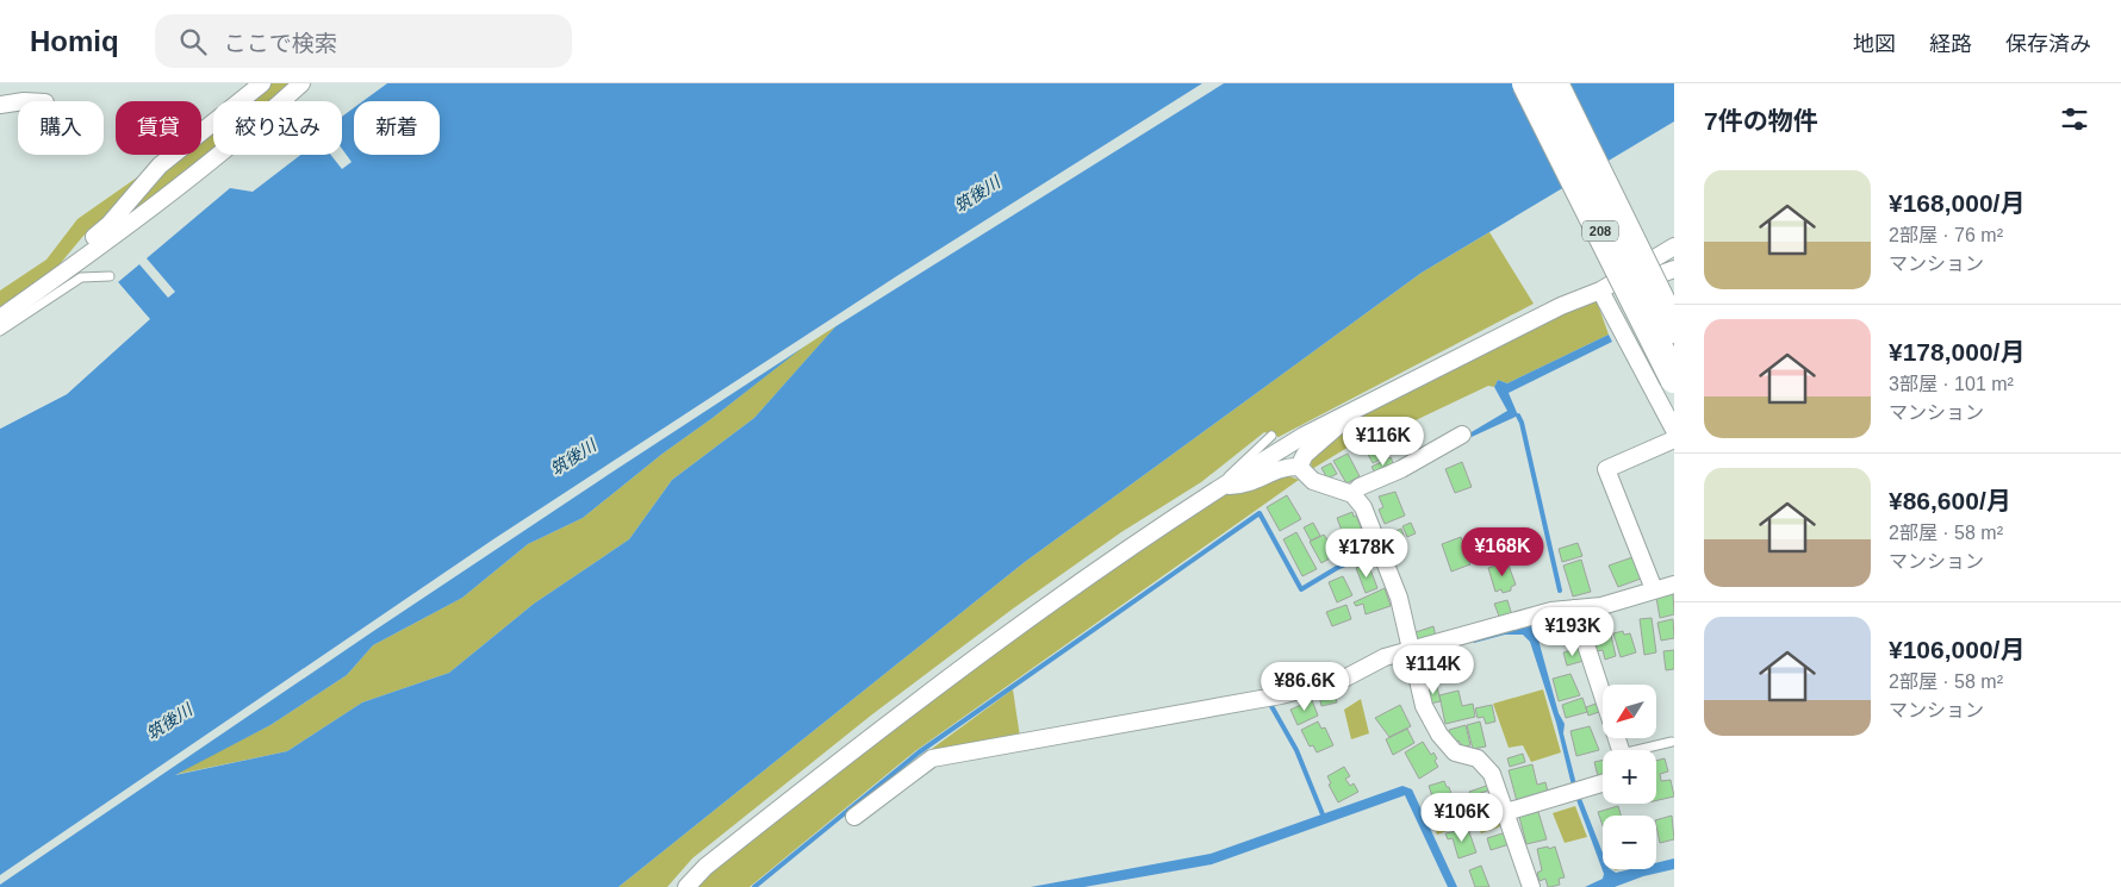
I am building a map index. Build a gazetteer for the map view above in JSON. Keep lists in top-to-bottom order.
{
  "streets": {
    "highway": ["208"]
  },
  "water": ["筑後川"],
  "north": "bottom left",
  "page": {
    "header": "Homiq",
    "search": "ここで検索",
    "nav": ["地図", "経路", "保存済み"],
    "heading": "7件の物件",
    "chip": [
      "購入",
      "賃貸",
      "絞り込み",
      "新着"
    ],
    "list": [
      {
        "name": "¥168,000/月",
        "note": "2部屋 · 76 m² · マンション"
      },
      {
        "name": "¥178,000/月",
        "note": "3部屋 · 101 m² · マンション"
      },
      {
        "name": "¥86,600/月",
        "note": "2部屋 · 58 m² · マンション"
      },
      {
        "name": "¥106,000/月",
        "note": "2部屋 · 58 m² · マンション"
      }
    ],
    "price": [
      "¥116K",
      "¥168K",
      "¥178K",
      "¥193K",
      "¥114K",
      "¥86.6K",
      "¥106K"
    ],
    "map_buttons": ["+", "−"]
  }
}
